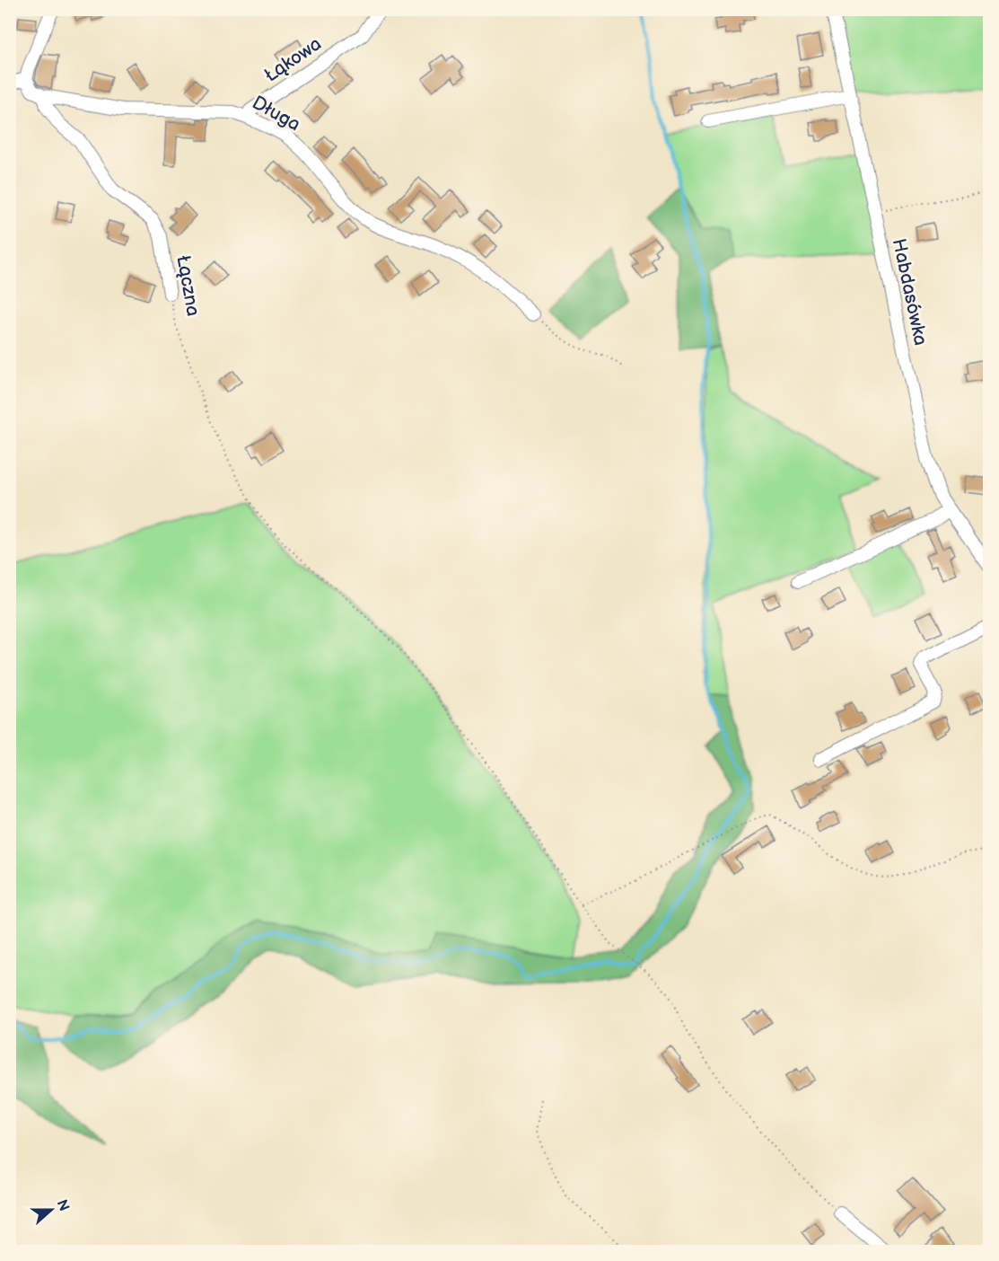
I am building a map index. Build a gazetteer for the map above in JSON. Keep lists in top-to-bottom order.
{
  "streets": {
    "street": [
      "Łąkowa",
      "Długa",
      "Łączna",
      "Habdasówka"
    ]
  },
  "crossings": [
    ["Łąkowa", "Długa"],
    ["Długa", "Łączna"]
  ],
  "north": "right"
}
